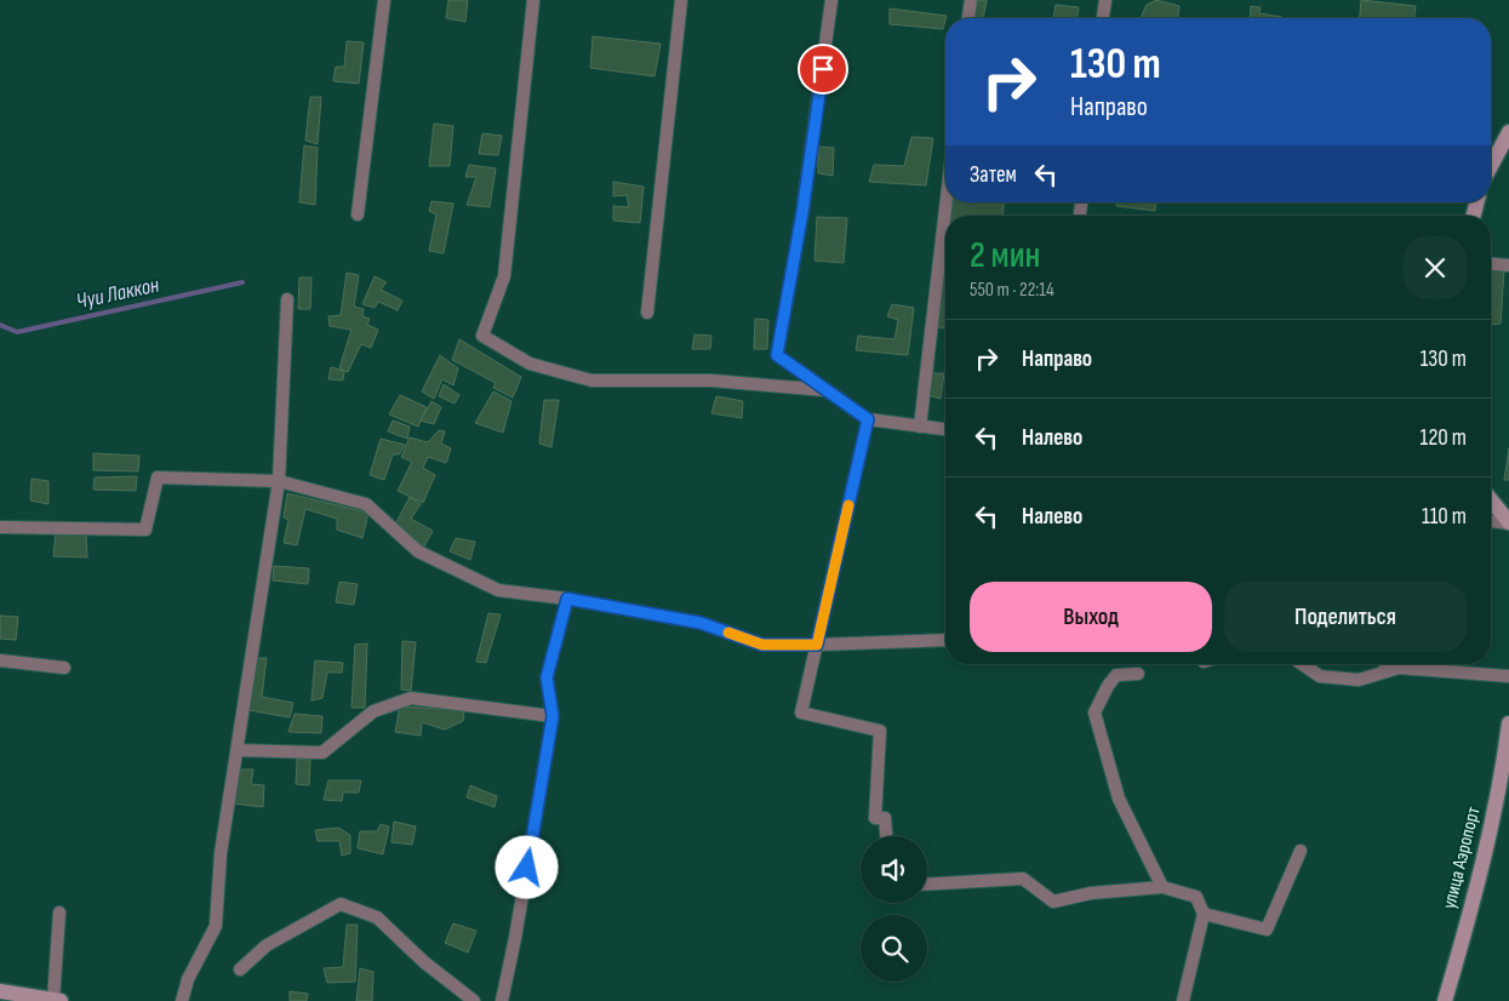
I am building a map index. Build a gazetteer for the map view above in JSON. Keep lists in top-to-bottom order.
{
  "streets": {
    "main road": ["улица Аэропорт"]
  },
  "water": ["Чуи Лаккон"],
  "page": {
    "turn": ["130 m", "Направо"],
    "then": "Затем",
    "heading": ["2 мин", "550 m · 22:14"],
    "list": [
      {
        "name": "Направо",
        "value": "130 m"
      },
      {
        "name": "Налево",
        "value": "120 m"
      },
      {
        "name": "Налево",
        "value": "110 m"
      }
    ],
    "buttons": ["Выход", "Поделиться"]
  }
}
